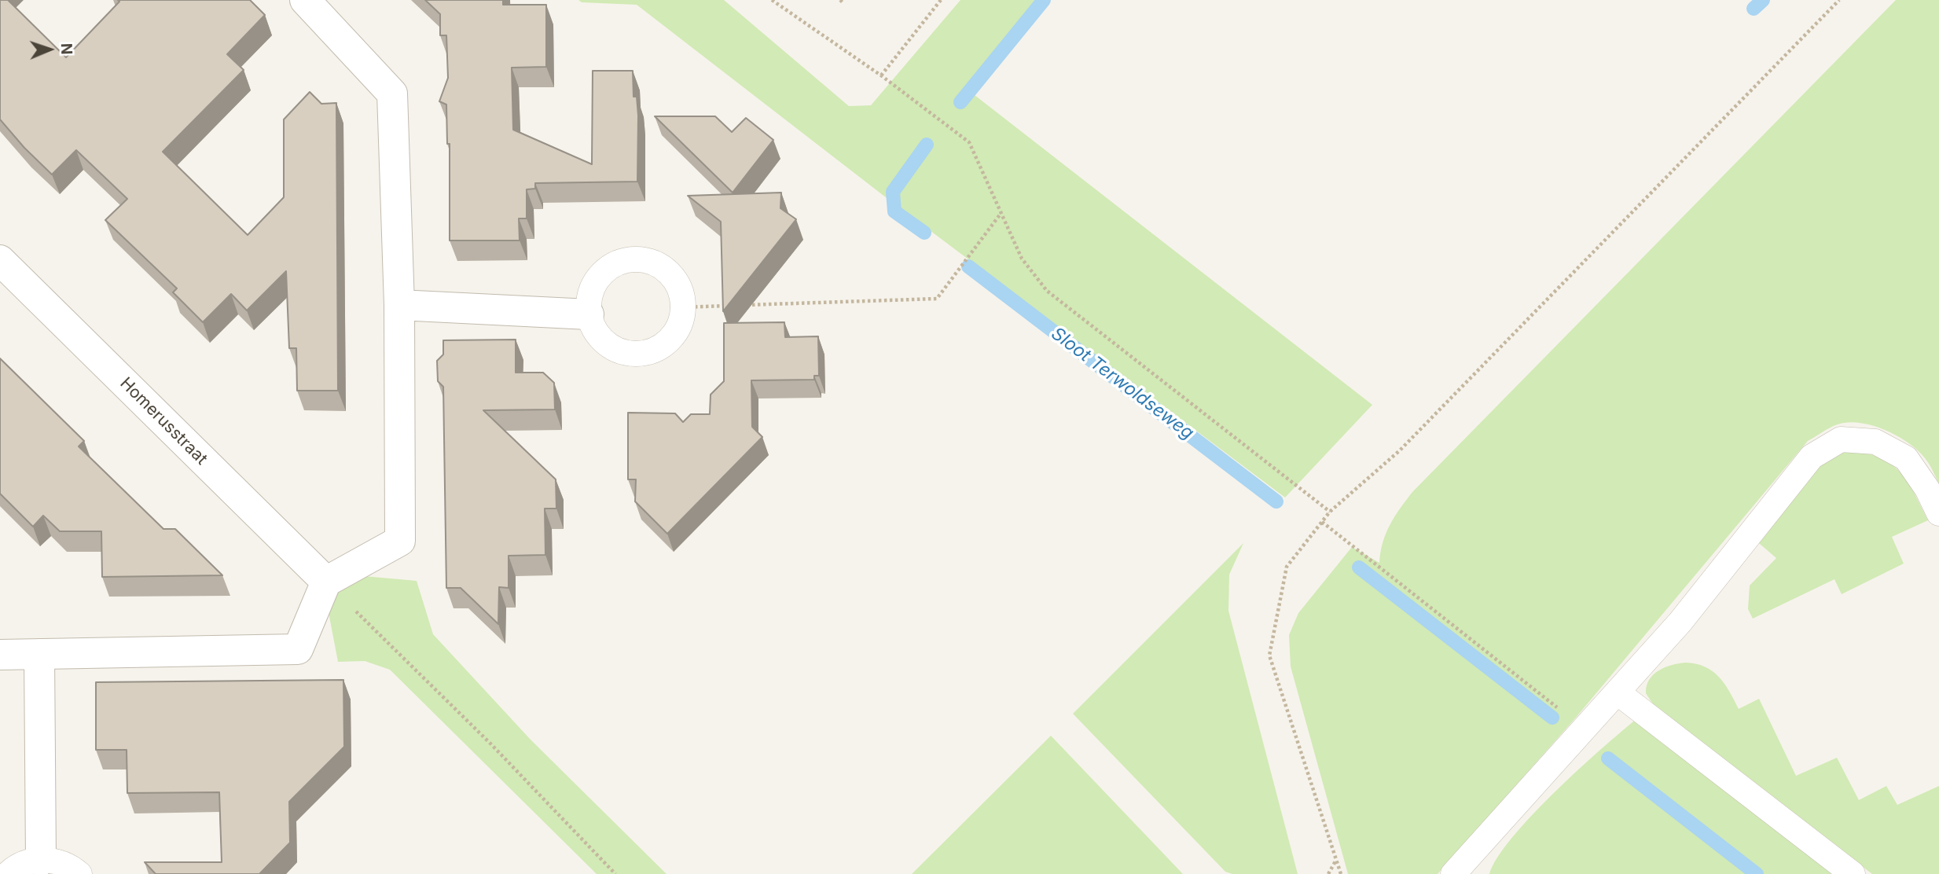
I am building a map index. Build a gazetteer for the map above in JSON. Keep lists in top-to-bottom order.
{
  "streets": {
    "street": ["Homerusstraat"]
  },
  "water": ["Sloot Terwoldseweg"],
  "north": "right"
}
